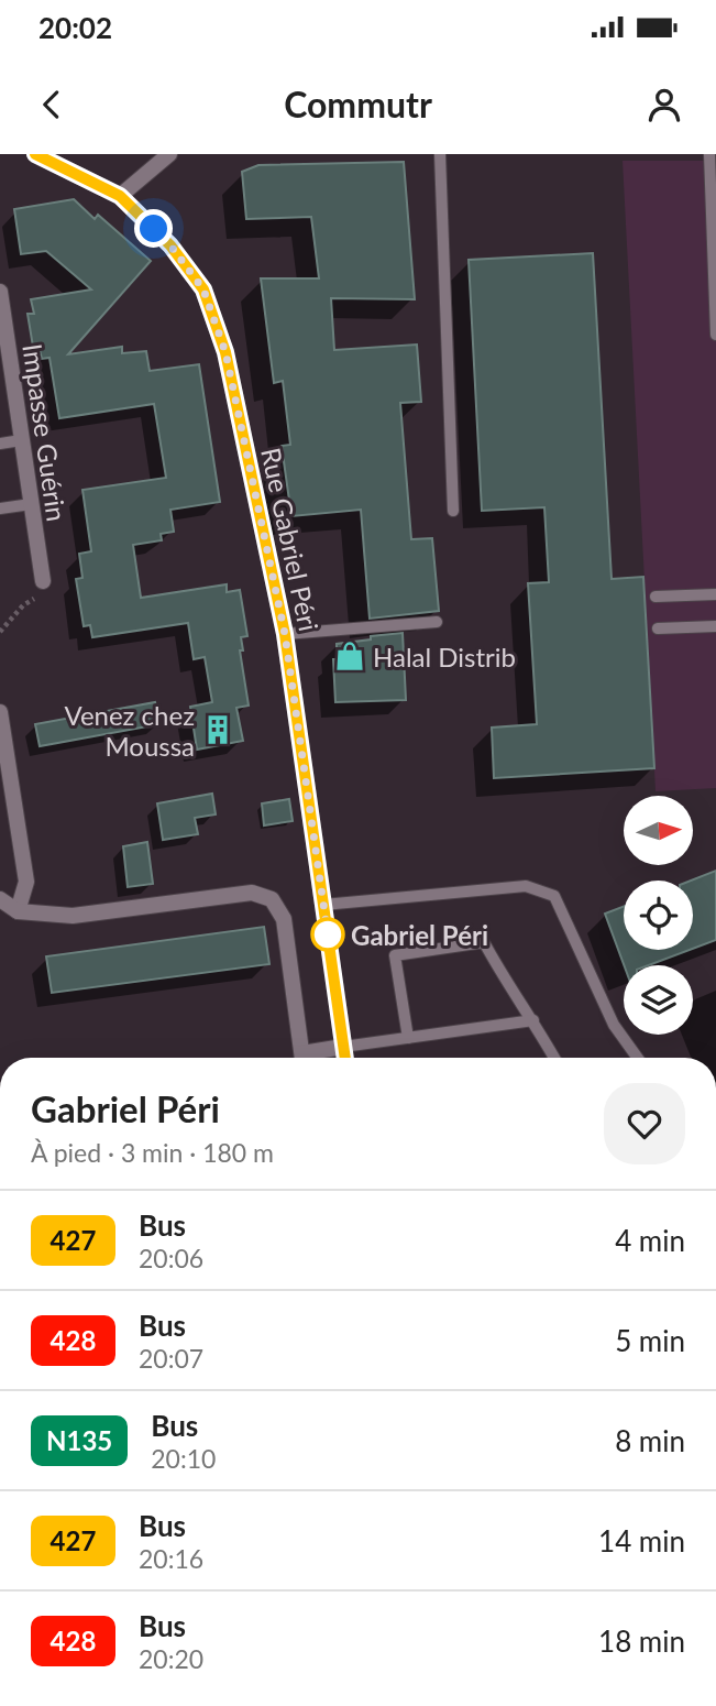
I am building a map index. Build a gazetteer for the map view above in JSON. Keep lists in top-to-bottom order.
{
  "streets": {
    "street": ["Impasse Guérin", "Rue Gabriel Péri"]
  },
  "places": {
    "shop": ["Halal Distrib"],
    "building": ["Venez chez Moussa"],
    "other": ["Gabriel Péri"]
  },
  "lines": ["bus line 427"],
  "north": "right",
  "page": {
    "status": "20:02",
    "header": "Commutr",
    "heading": ["Gabriel Péri", "À pied · 3 min · 180 m"],
    "list": [
      {
        "mark": "427",
        "name": "Bus",
        "note": "20:06",
        "value": "4 min"
      },
      {
        "mark": "428",
        "name": "Bus",
        "note": "20:07",
        "value": "5 min"
      },
      {
        "mark": "N135",
        "name": "Bus",
        "note": "20:10",
        "value": "8 min"
      },
      {
        "mark": "427",
        "name": "Bus",
        "note": "20:16",
        "value": "14 min"
      },
      {
        "mark": "428",
        "name": "Bus",
        "note": "20:20",
        "value": "18 min"
      }
    ]
  }
}
